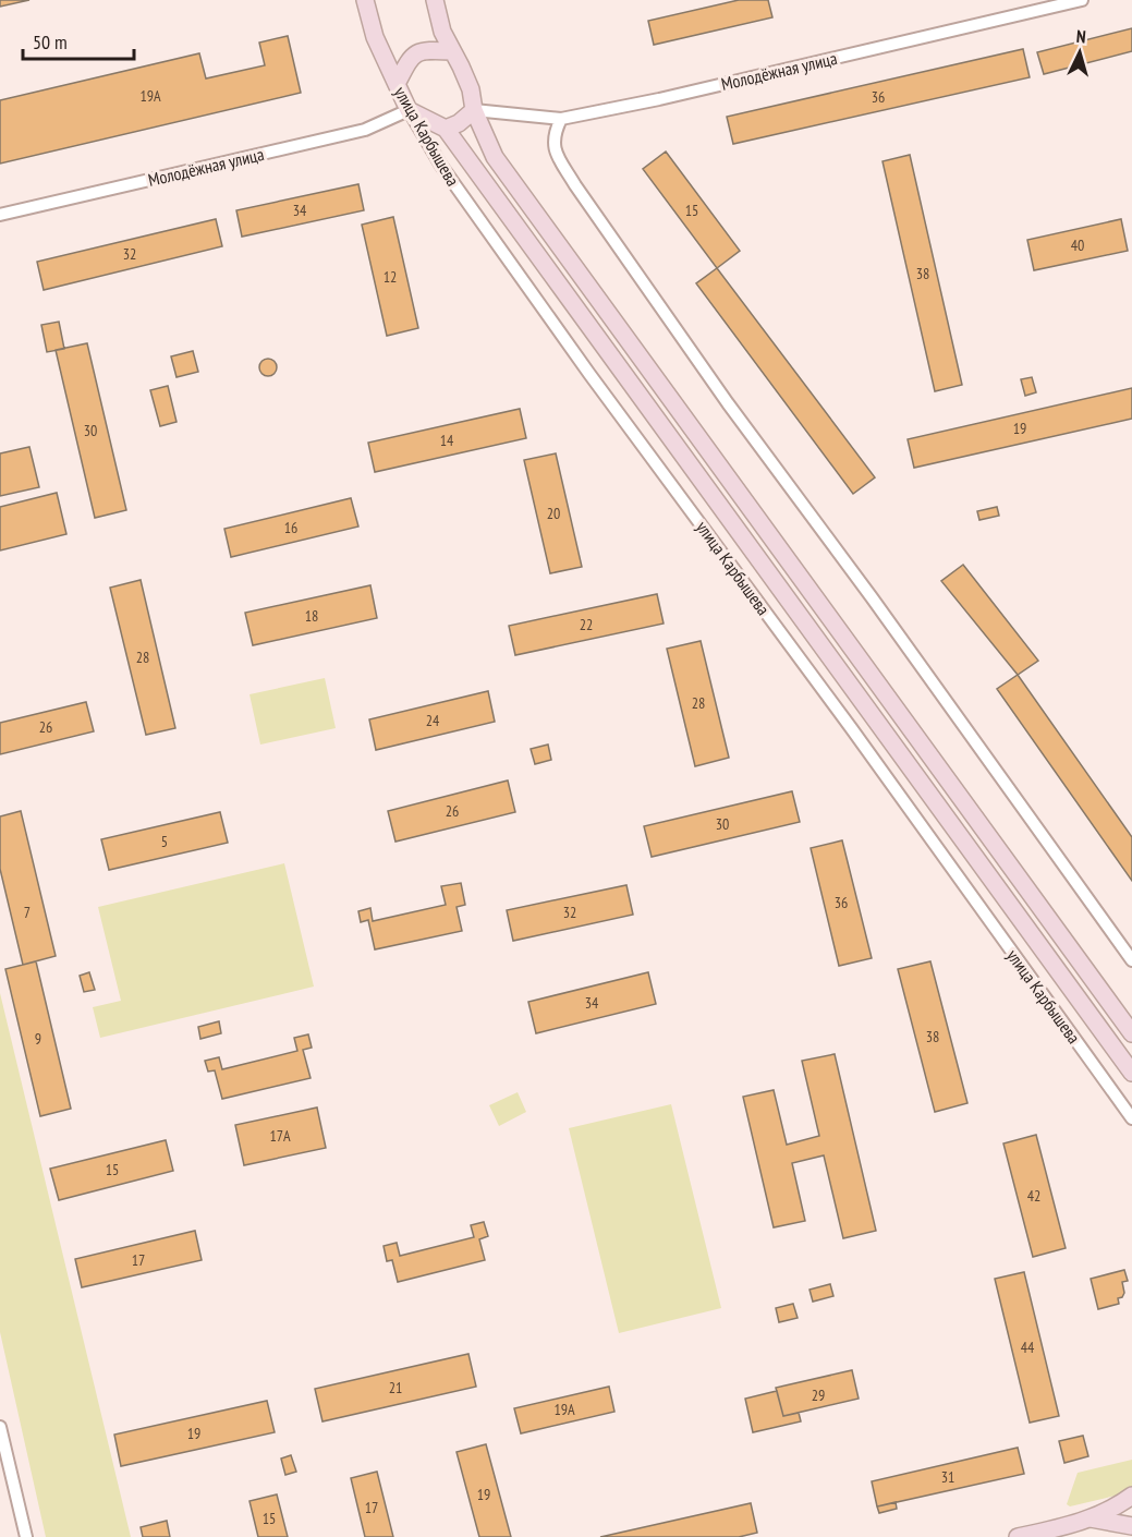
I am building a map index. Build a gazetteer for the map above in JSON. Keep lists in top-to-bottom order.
{
  "streets": {
    "street": ["Молодёжная улица", "улица Карбышева"]
  },
  "crossings": [
    ["Молодёжная улица", "улица Карбышева"]
  ],
  "house_numbers": [
    "19А",
    "36",
    "34",
    "15",
    "40",
    "32",
    "38",
    "12",
    "19",
    "30",
    "14",
    "20",
    "16",
    "18",
    "22",
    "28",
    "28",
    "24",
    "26",
    "26",
    "30",
    "5",
    "36",
    "7",
    "32",
    "34",
    "38",
    "9",
    "17А",
    "15",
    "42",
    "17",
    "44",
    "21",
    "29",
    "19А",
    "19",
    "31",
    "19",
    "17",
    "15"
  ],
  "scale_bar": "50 m",
  "north": "top"
}
